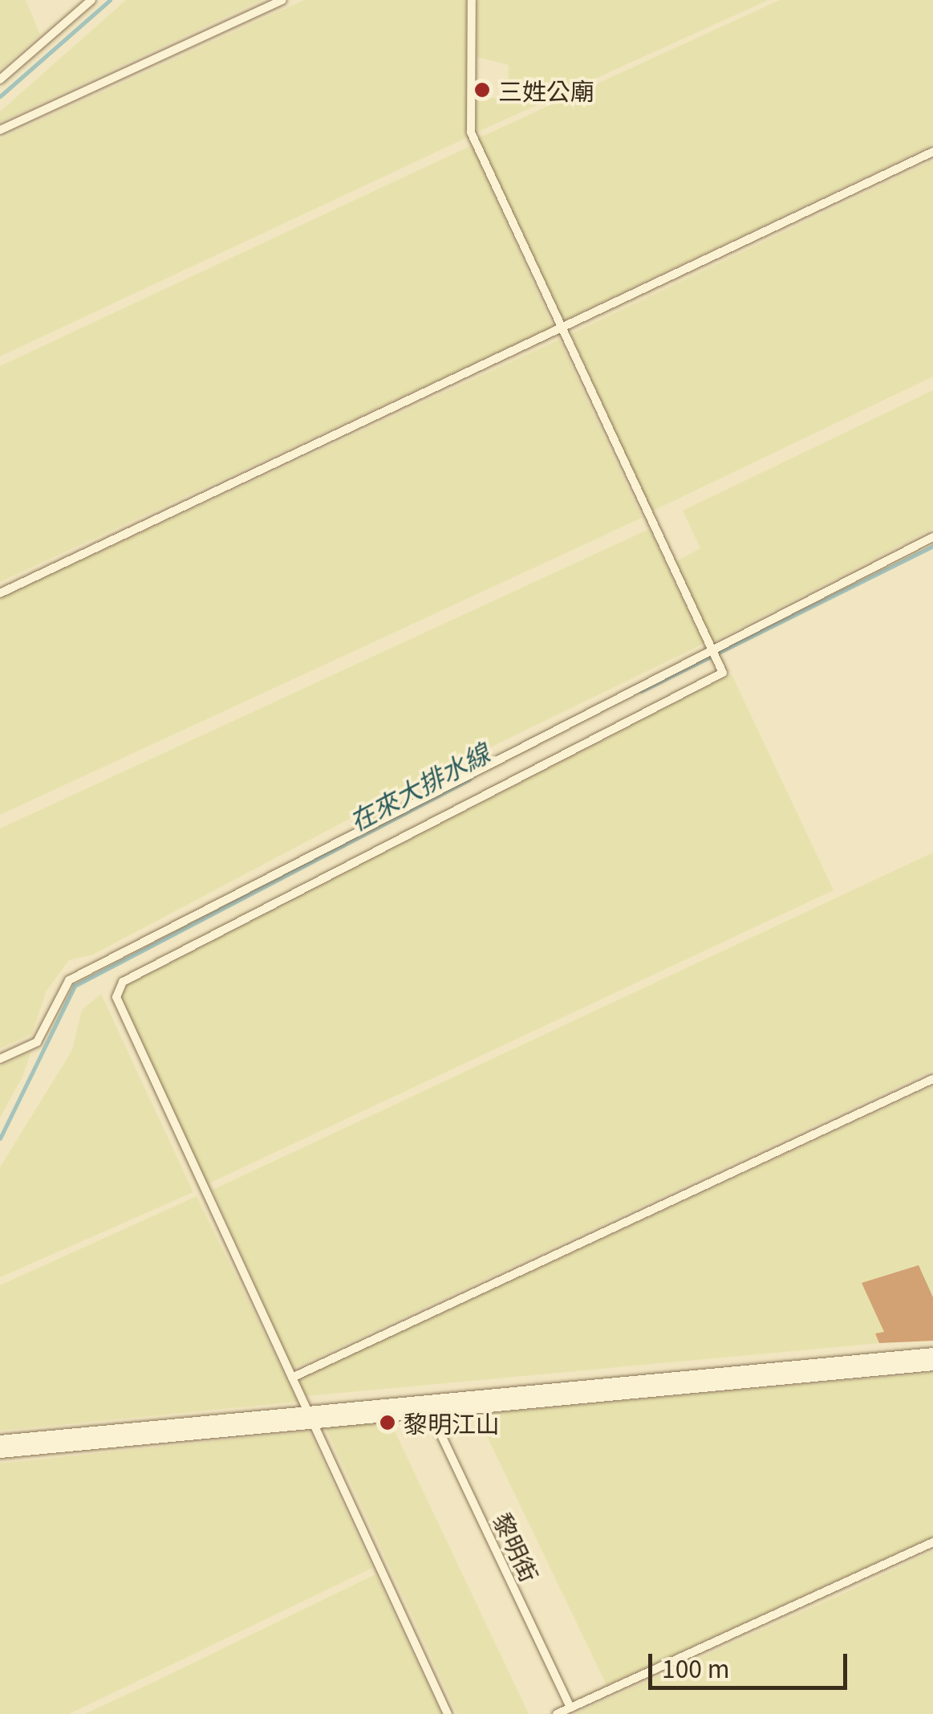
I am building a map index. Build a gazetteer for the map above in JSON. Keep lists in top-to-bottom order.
{
  "streets": {
    "lane": ["黎明街"]
  },
  "water": ["在來大排水線"],
  "places": ["三姓公廟", "黎明江山"],
  "scale_bar": "100 m"
}
